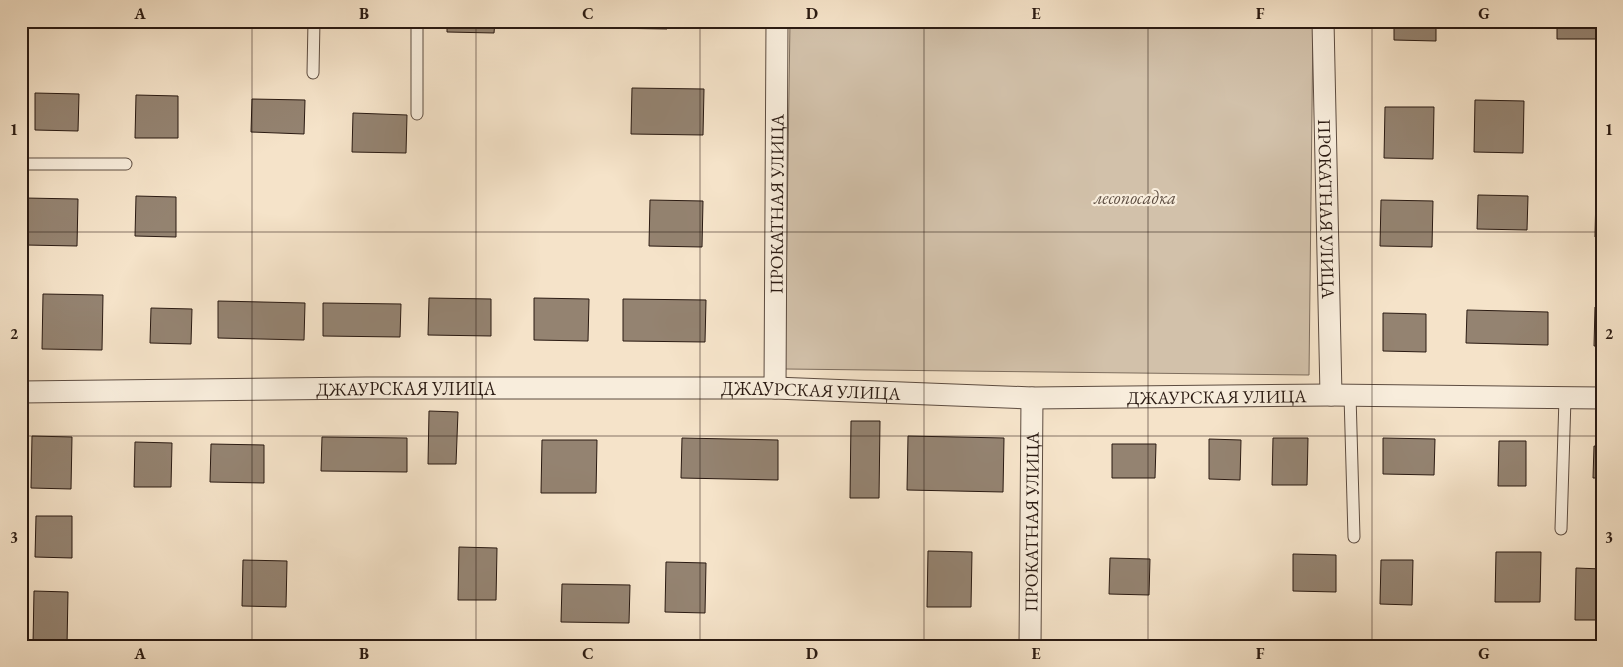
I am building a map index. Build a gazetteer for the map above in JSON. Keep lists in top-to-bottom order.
{
  "streets": {
    "street": ["ПРОКАТНАЯ УЛИЦА", "ДЖАУРСКАЯ УЛИЦА"]
  },
  "crossings": [
    ["ПРОКАТНАЯ УЛИЦА", "ДЖАУРСКАЯ УЛИЦА"]
  ],
  "parks": ["лесопосадка"],
  "grid": {
    "columns": [
      "A",
      "B",
      "C",
      "D",
      "E",
      "F",
      "G"
    ],
    "rows": ["1", "2", "3"]
  }
}
